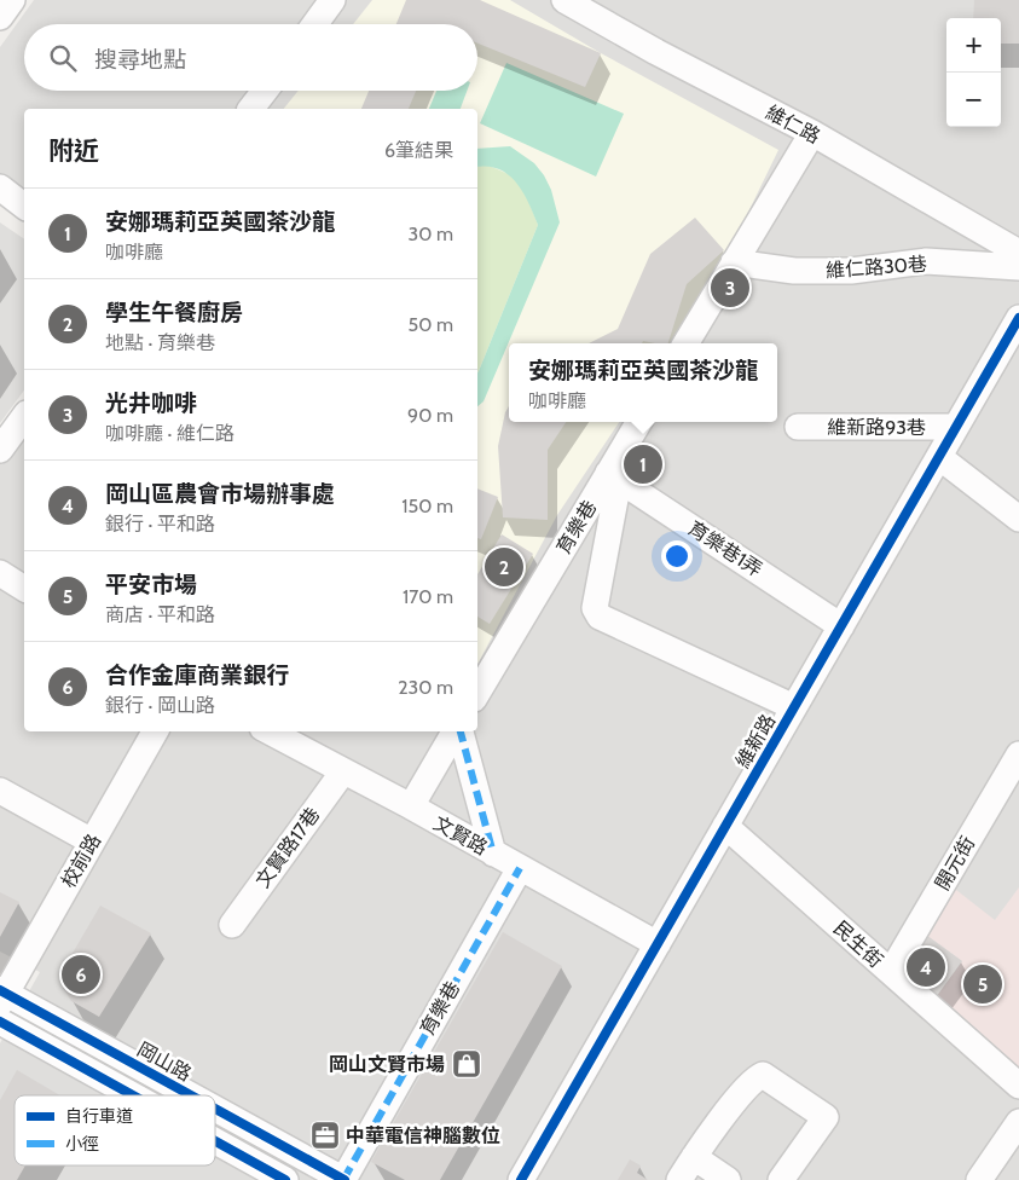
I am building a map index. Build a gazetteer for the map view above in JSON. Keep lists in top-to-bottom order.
{
  "streets": {
    "street": [
      "維仁路",
      "維仁路30巷",
      "維新路93巷",
      "育樂巷",
      "育樂巷1弄",
      "維新路",
      "文賢路",
      "文賢路17巷",
      "校前路",
      "開元街",
      "民生街",
      "岡山路"
    ]
  },
  "crossings": [
    ["維新路93巷", "維新路"],
    ["育樂巷", "育樂巷1弄"],
    ["育樂巷", "文賢路"],
    ["育樂巷", "岡山路"],
    ["育樂巷1弄", "維新路"],
    ["維新路", "文賢路"],
    ["維新路", "民生街"],
    ["文賢路", "文賢路17巷"],
    ["校前路", "岡山路"],
    ["開元街", "民生街"]
  ],
  "places": {
    "shop": ["岡山文賢市場"],
    "office": ["中華電信神腦數位"]
  },
  "legend": ["自行車道", "小徑"],
  "page": {
    "map_buttons": ["+", "−"],
    "search": "搜尋地點",
    "heading": ["附近", "6筆結果"],
    "list": [
      {
        "mark": "1",
        "name": "安娜瑪莉亞英國茶沙龍",
        "note": "咖啡廳",
        "value": "30 m"
      },
      {
        "mark": "2",
        "name": "學生午餐廚房",
        "note": "地點 · 育樂巷",
        "value": "50 m"
      },
      {
        "mark": "3",
        "name": "光井咖啡",
        "note": "咖啡廳 · 維仁路",
        "value": "90 m"
      },
      {
        "mark": "4",
        "name": "岡山區農會市場辦事處",
        "note": "銀行 · 平和路",
        "value": "150 m"
      },
      {
        "mark": "5",
        "name": "平安市場",
        "note": "商店 · 平和路",
        "value": "170 m"
      },
      {
        "mark": "6",
        "name": "合作金庫商業銀行",
        "note": "銀行 · 岡山路",
        "value": "230 m"
      }
    ],
    "pins": [
      "3",
      "1",
      "2",
      "4",
      "6",
      "5"
    ],
    "popup": ["安娜瑪莉亞英國茶沙龍", "咖啡廳"]
  }
}
